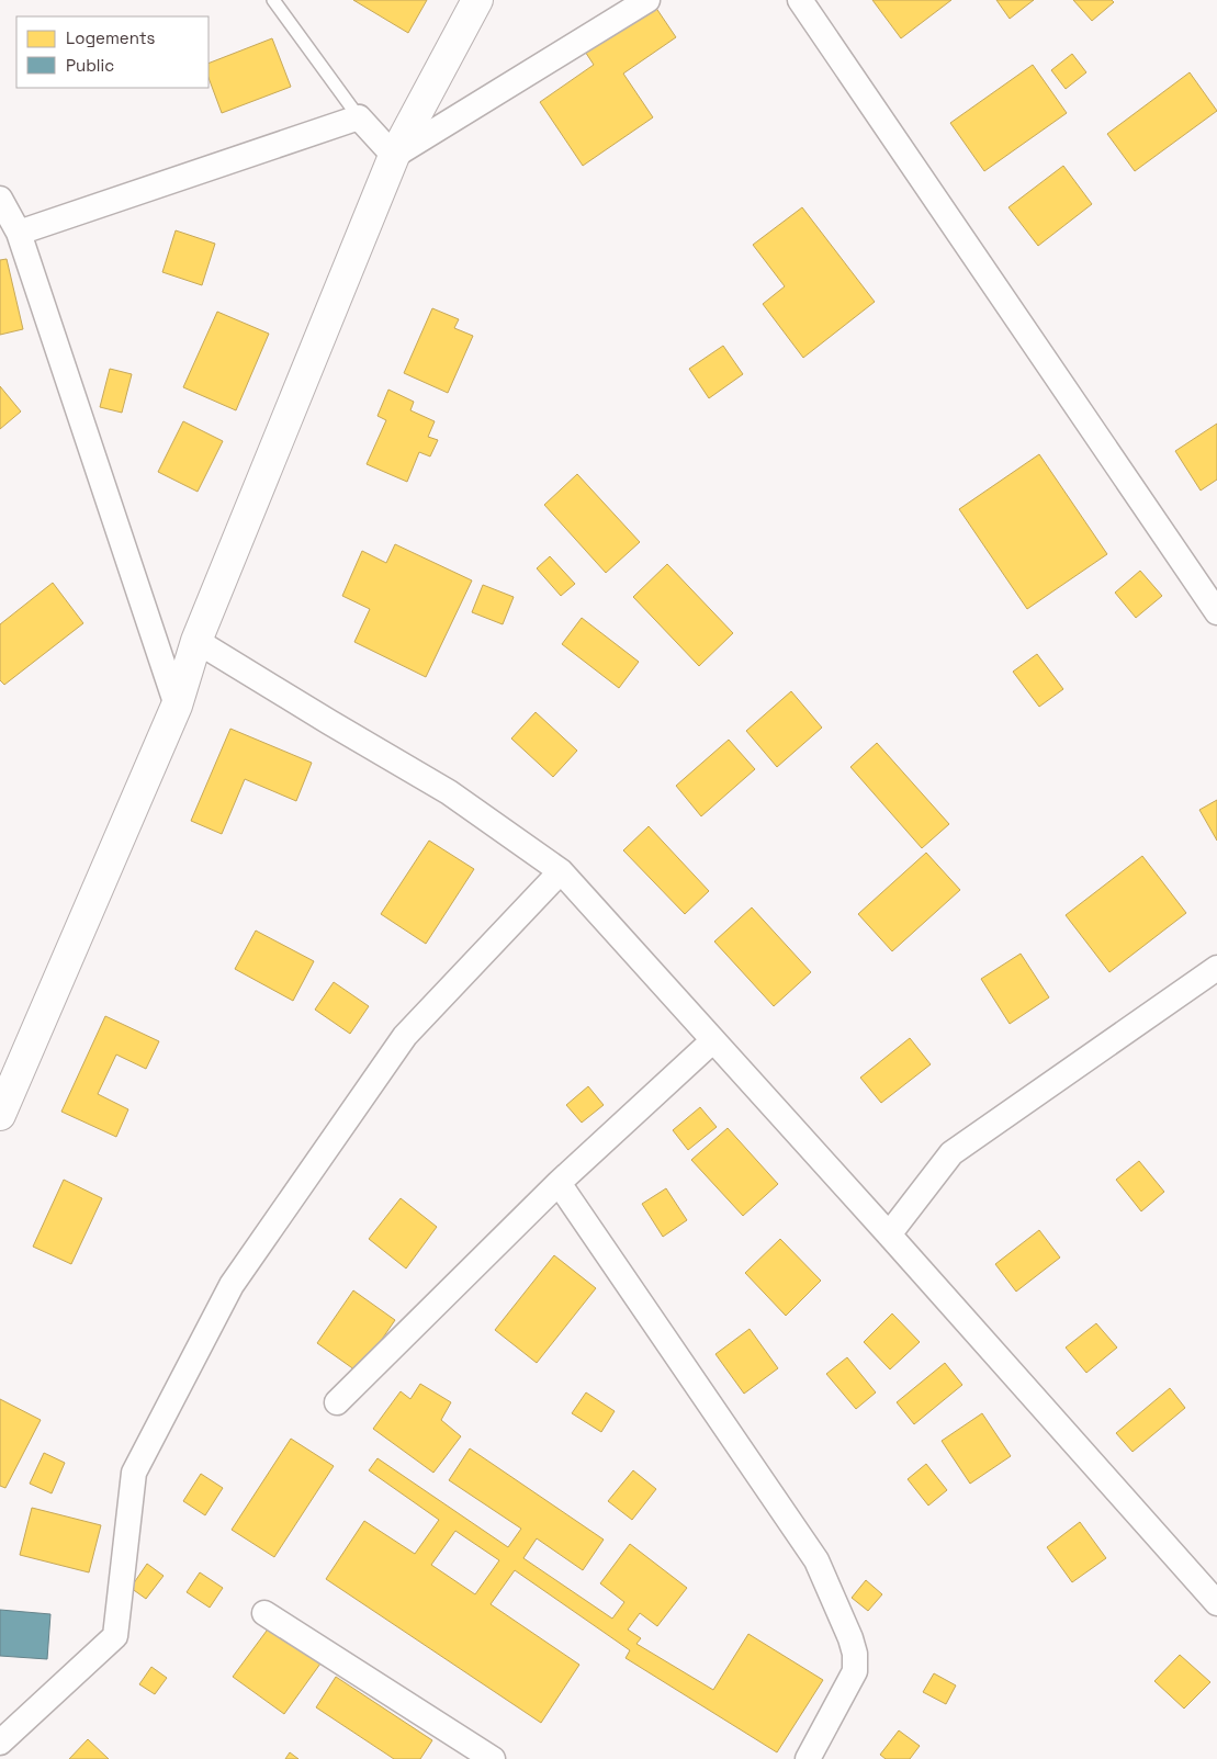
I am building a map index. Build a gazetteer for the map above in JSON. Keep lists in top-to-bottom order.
{
  "legend": ["Logements", "Public"]
}
